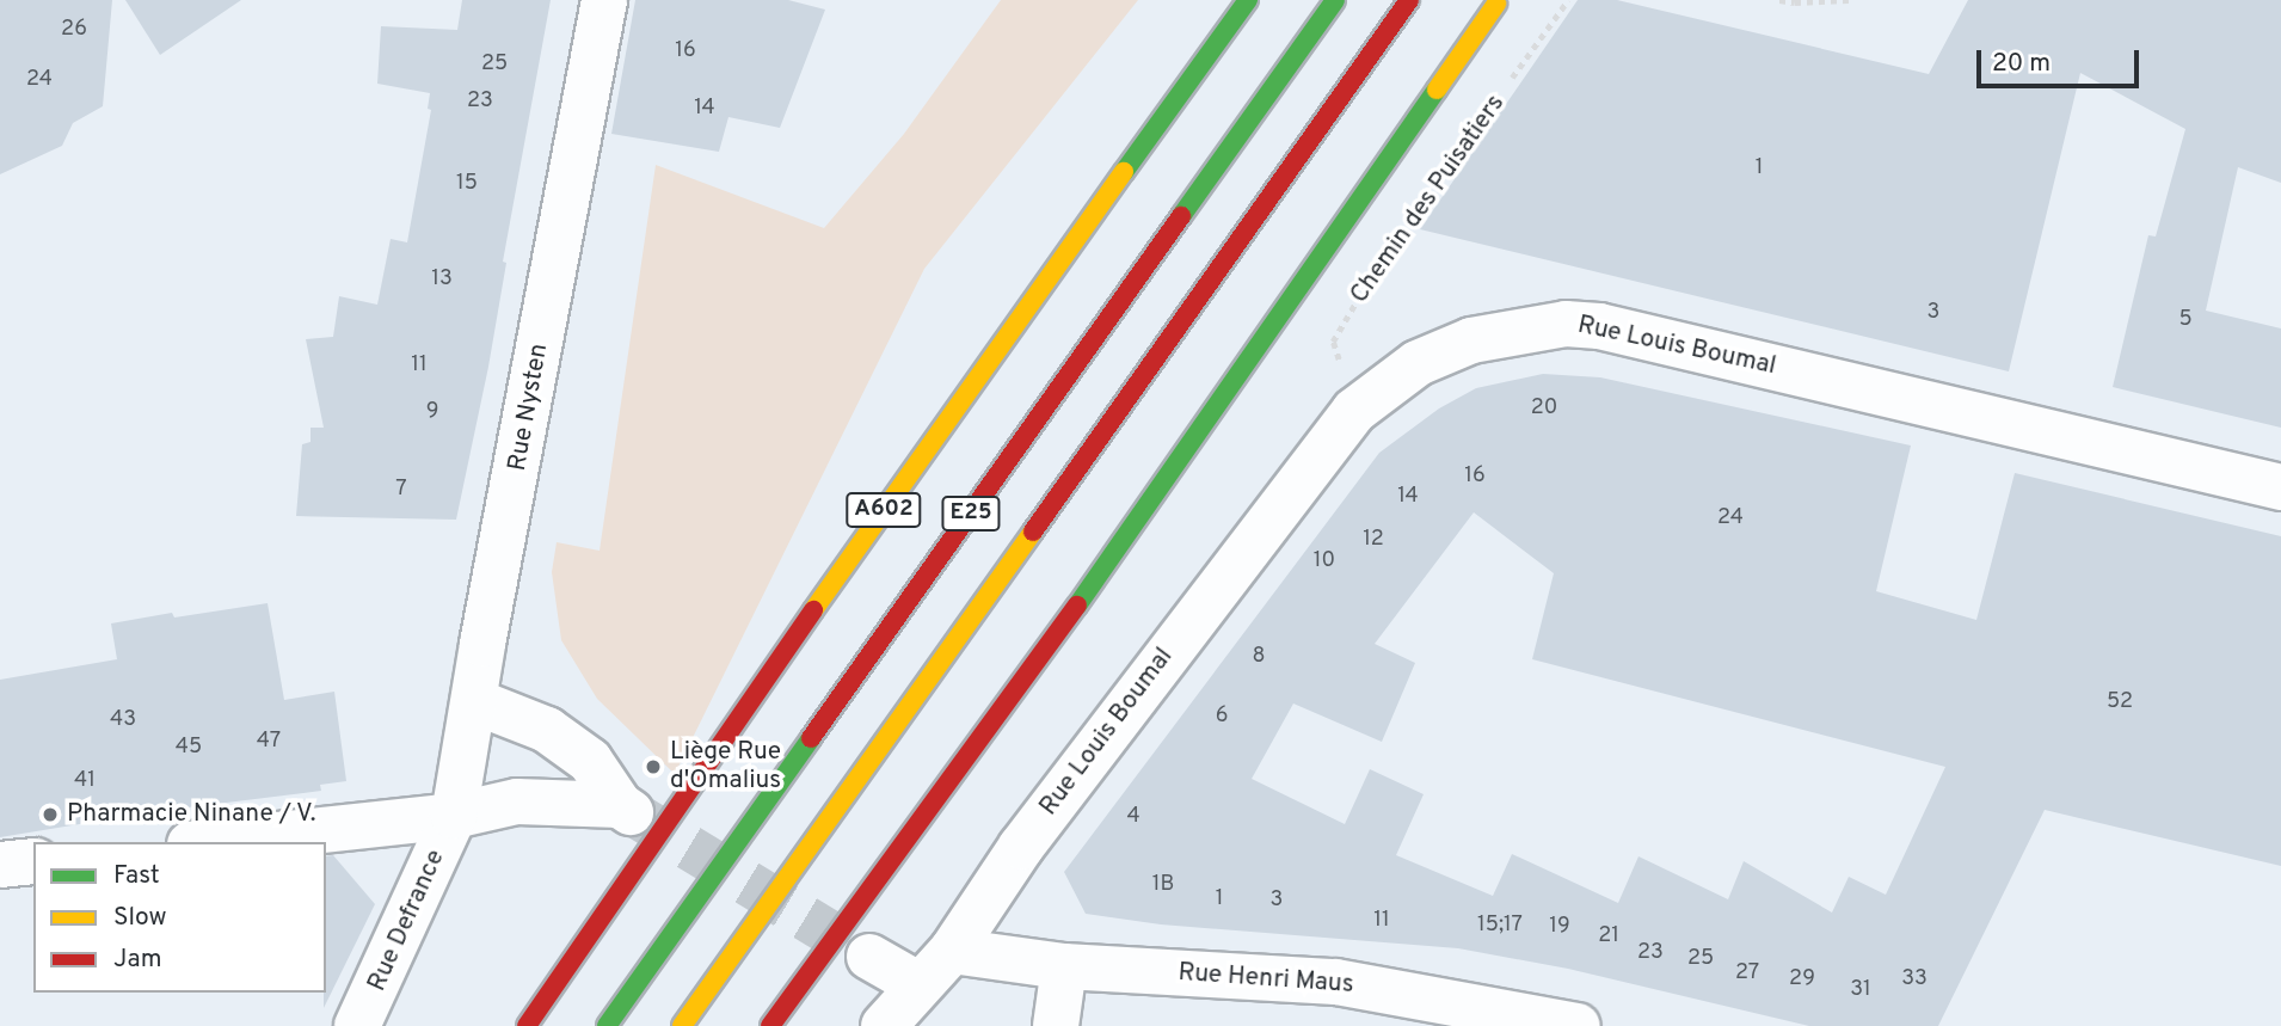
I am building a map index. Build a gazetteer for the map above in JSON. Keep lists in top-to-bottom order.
{
  "streets": {
    "highway": ["A602", "E25"],
    "street": [
      "Rue Louis Boumal",
      "Rue Nysten",
      "Rue Defrance",
      "Rue Henri Maus"
    ],
    "path": ["Chemin des Puisatiers"]
  },
  "crossings": [
    ["Chemin des Puisatiers", "Rue Louis Boumal"],
    ["Rue Louis Boumal", "Rue Henri Maus"],
    ["Rue Nysten", "Rue Defrance"]
  ],
  "places": ["Liège Rue d'Omalius", "Pharmacie Ninane / V."],
  "house_numbers": [
    "26",
    "16",
    "25",
    "24",
    "23",
    "14",
    "1",
    "15",
    "13",
    "3",
    "5",
    "11",
    "20",
    "9",
    "16",
    "7",
    "14",
    "24",
    "12",
    "10",
    "8",
    "52",
    "6",
    "43",
    "47",
    "45",
    "41",
    "4",
    "1B",
    "1",
    "3",
    "11",
    "15;17",
    "19",
    "21",
    "23",
    "25",
    "27",
    "29",
    "33",
    "31"
  ],
  "legend": ["Fast", "Slow", "Jam"],
  "scale_bar": "20 m"
}
